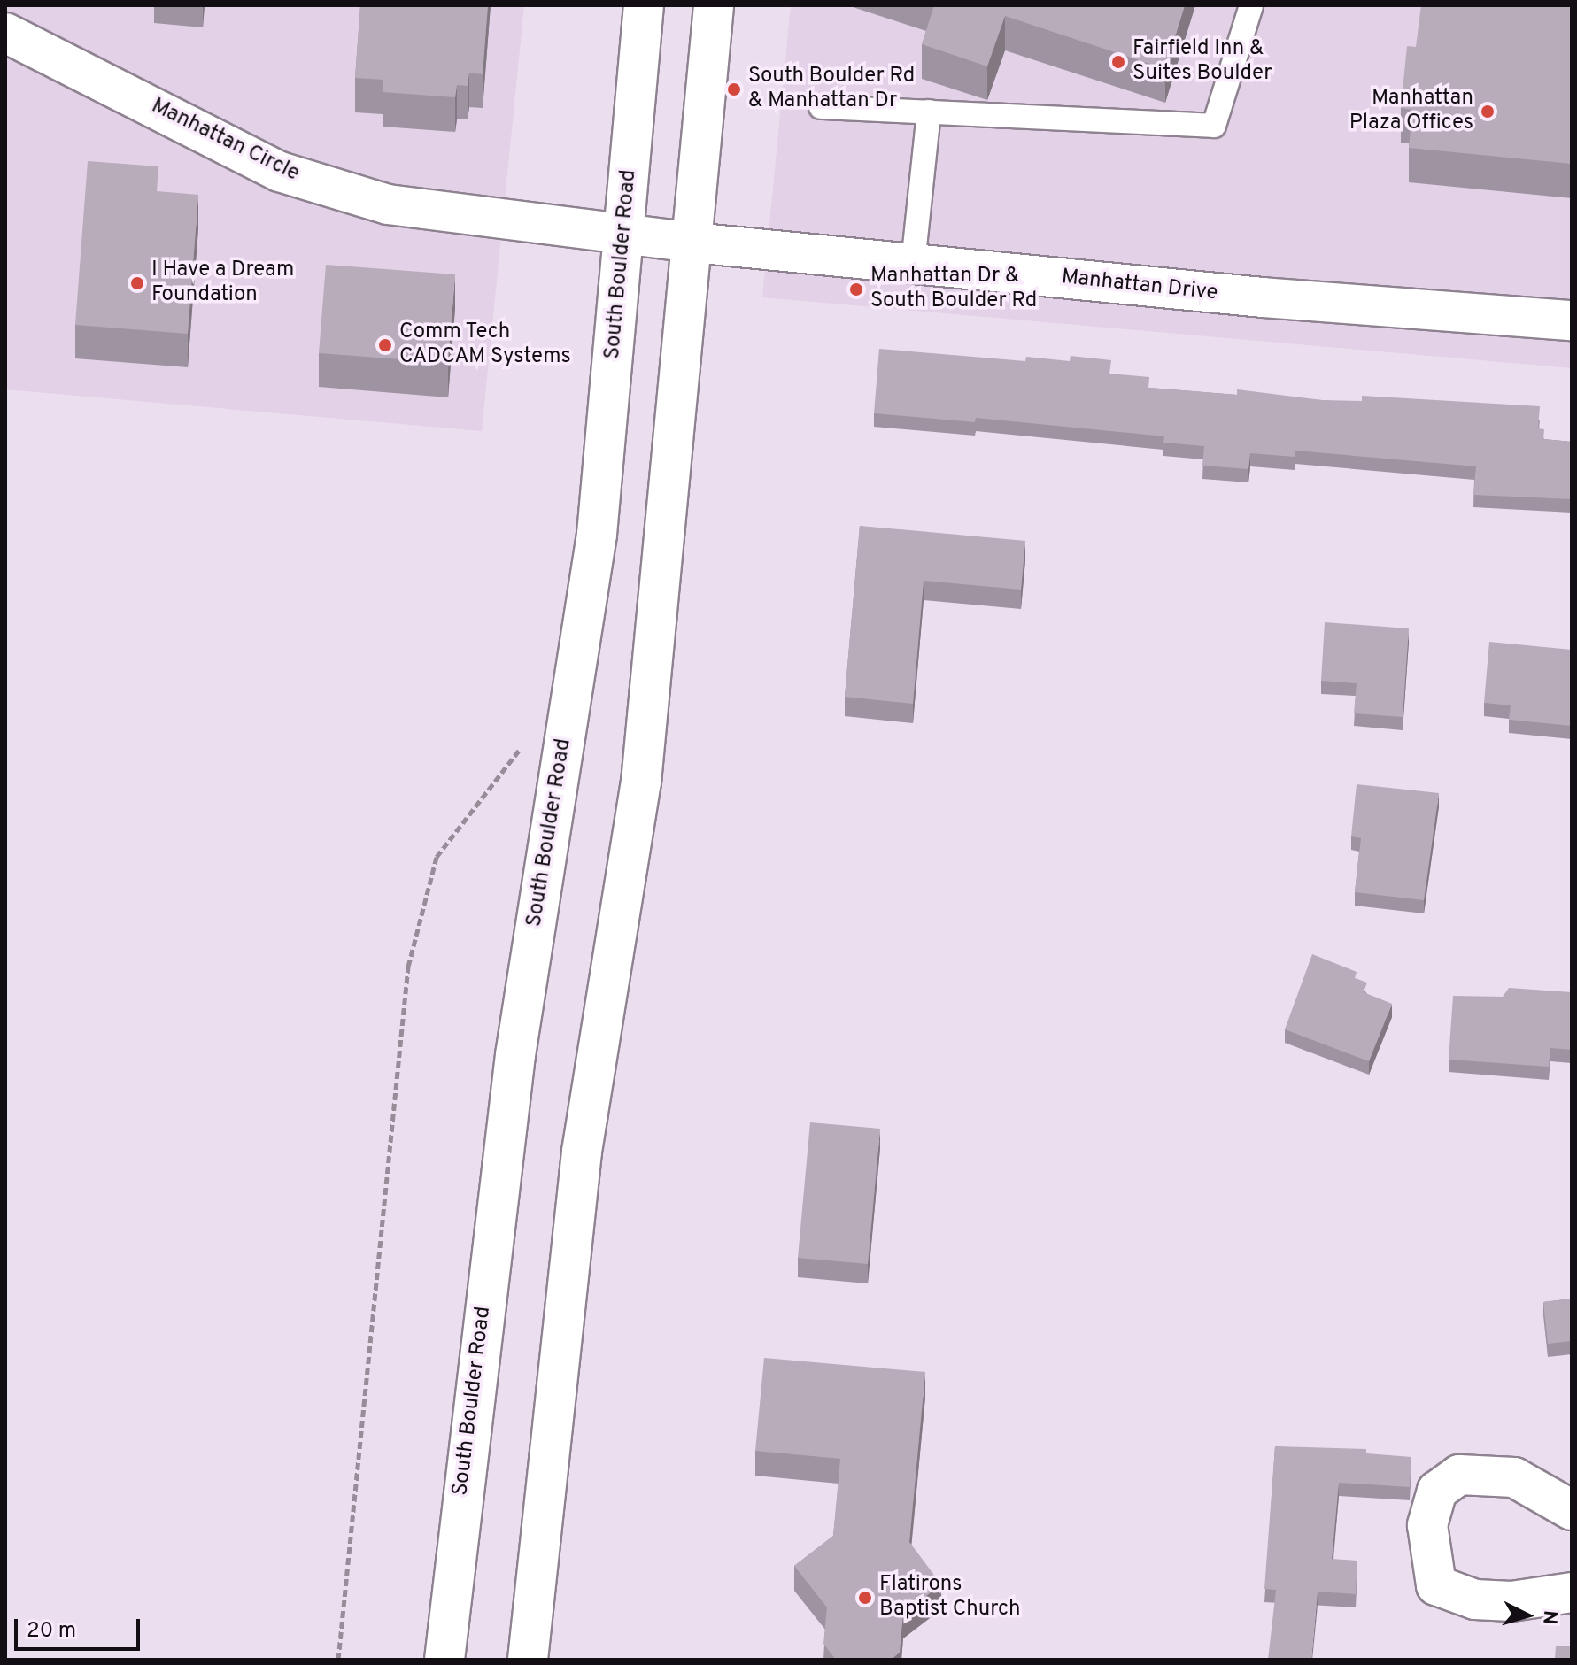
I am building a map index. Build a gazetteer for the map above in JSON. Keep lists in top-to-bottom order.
{
  "streets": {
    "main road": ["Manhattan Circle", "South Boulder Road", "Manhattan Drive"]
  },
  "crossings": [
    ["Manhattan Circle", "South Boulder Road"],
    ["Manhattan Circle", "Manhattan Drive"],
    ["South Boulder Road", "Manhattan Drive"]
  ],
  "places": [
    "Fairfield Inn & Suites Boulder",
    "South Boulder Rd & Manhattan Dr",
    "Manhattan Plaza Offices",
    "I Have a Dream Foundation",
    "Manhattan Dr & South Boulder Rd",
    "Comm Tech CADCAM Systems",
    "Flatirons Baptist Church"
  ],
  "scale_bar": "20 m",
  "north": "right"
}
